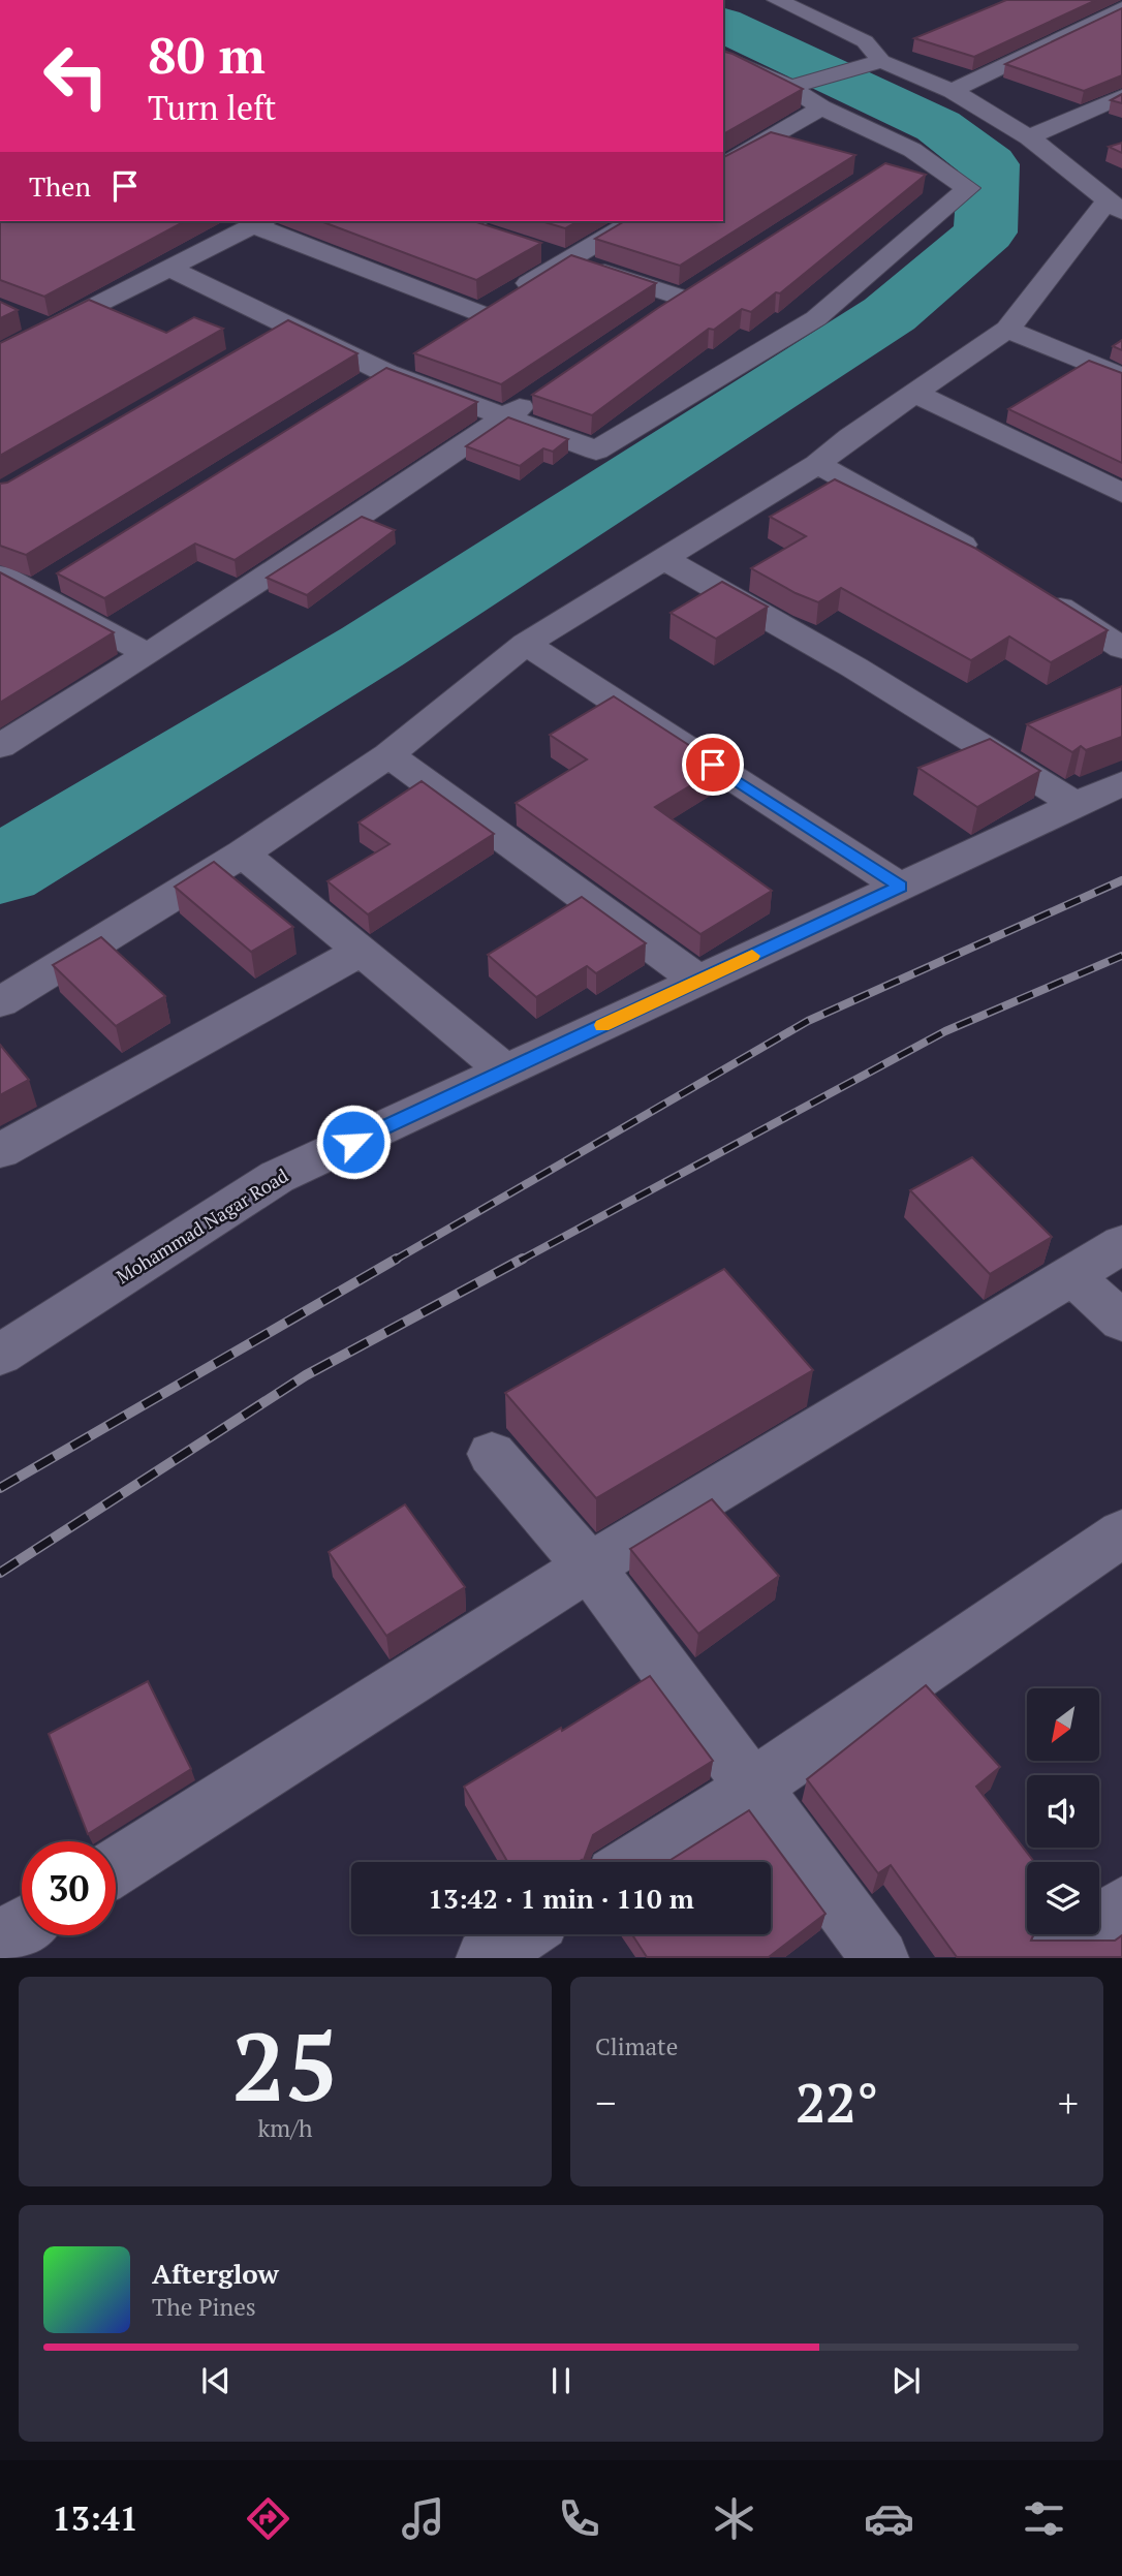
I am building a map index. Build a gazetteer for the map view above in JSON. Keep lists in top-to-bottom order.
{
  "streets": {
    "street": ["Mohammad Nagar Road"]
  },
  "north": "bottom left",
  "page": {
    "turn": ["80 m", "Turn left"],
    "then": "Then",
    "limit": "30",
    "trip": "13:42 · 1 min · 110 m",
    "tile": [
      ["25", "km/h"],
      "Climate"
    ],
    "heat": ["−", "22°", "+"],
    "song": ["Afterglow", "The Pines"],
    "tabs": "13:41"
  }
}
